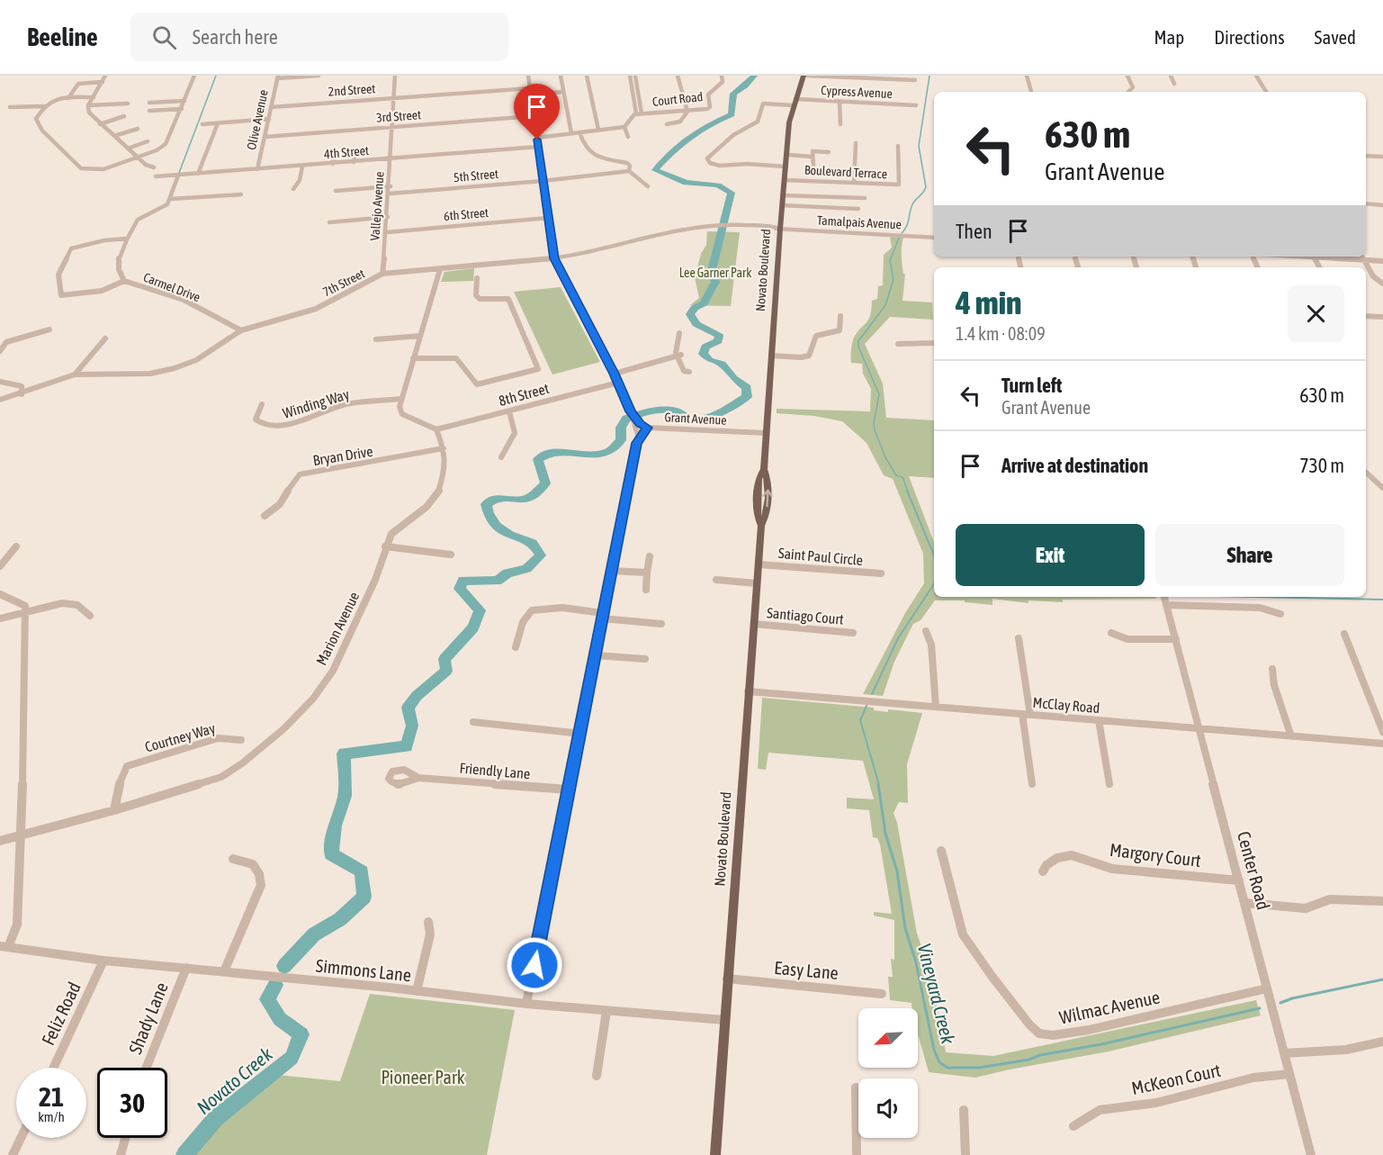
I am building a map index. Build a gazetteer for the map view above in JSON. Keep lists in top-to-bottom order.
{
  "streets": {
    "main road": ["Novato Boulevard"],
    "street": [
      "2nd Street",
      "Cypress Avenue",
      "Court Road",
      "3rd Street",
      "Olive Avenue",
      "4th Street",
      "Boulevard Terrace",
      "5th Street",
      "Vallejo Avenue",
      "6th Street",
      "Tamalpais Avenue",
      "7th Street",
      "Carmel Drive",
      "8th Street",
      "Winding Way",
      "Grant Avenue",
      "Bryan Drive",
      "Saint Paul Circle",
      "Santiago Court",
      "Marion Avenue",
      "McClay Road",
      "Courtney Way",
      "Friendly Lane",
      "Margory Court",
      "Center Road",
      "Simmons Lane",
      "Easy Lane",
      "Wilmac Avenue",
      "Feliz Road",
      "Shady Lane",
      "McKeon Court"
    ]
  },
  "crossings": [
    ["2nd Street", "Olive Avenue"],
    ["2nd Street", "Vallejo Avenue"],
    ["Cypress Avenue", "Novato Boulevard"],
    ["3rd Street", "Olive Avenue"],
    ["3rd Street", "Vallejo Avenue"],
    ["Olive Avenue", "4th Street"],
    ["4th Street", "Vallejo Avenue"],
    ["Boulevard Terrace", "Novato Boulevard"],
    ["5th Street", "Vallejo Avenue"],
    ["Vallejo Avenue", "6th Street"],
    ["Vallejo Avenue", "7th Street"],
    ["Tamalpais Avenue", "Novato Boulevard"],
    ["Tamalpais Avenue", "7th Street"],
    ["Novato Boulevard", "7th Street"],
    ["Novato Boulevard", "Grant Avenue"],
    ["Novato Boulevard", "Saint Paul Circle"],
    ["Novato Boulevard", "Santiago Court"],
    ["Novato Boulevard", "McClay Road"],
    ["Novato Boulevard", "Simmons Lane"],
    ["Novato Boulevard", "Easy Lane"],
    ["7th Street", "Carmel Drive"],
    ["8th Street", "Marion Avenue"],
    ["Bryan Drive", "Marion Avenue"],
    ["Marion Avenue", "Courtney Way"],
    ["McClay Road", "Center Road"],
    ["Margory Court", "Center Road"],
    ["Center Road", "Wilmac Avenue"],
    ["Center Road", "McKeon Court"],
    ["Simmons Lane", "Feliz Road"],
    ["Simmons Lane", "Shady Lane"]
  ],
  "water": ["Vineyard Creek", "Novato Creek"],
  "parks": ["Lee Garner Park", "Pioneer Park"],
  "north": "bottom left",
  "page": {
    "header": "Beeline",
    "search": "Search here",
    "nav": ["Map", "Directions", "Saved"],
    "turn": ["630 m", "Grant Avenue"],
    "then": "Then",
    "heading": ["4 min", "1.4 km · 08:09"],
    "list": [
      {
        "name": "Turn left",
        "note": "Grant Avenue",
        "value": "630 m"
      },
      {
        "name": "Arrive at destination",
        "value": "730 m"
      }
    ],
    "buttons": ["Exit", "Share"],
    "speed": "21 km/h",
    "limit": "30"
  }
}
